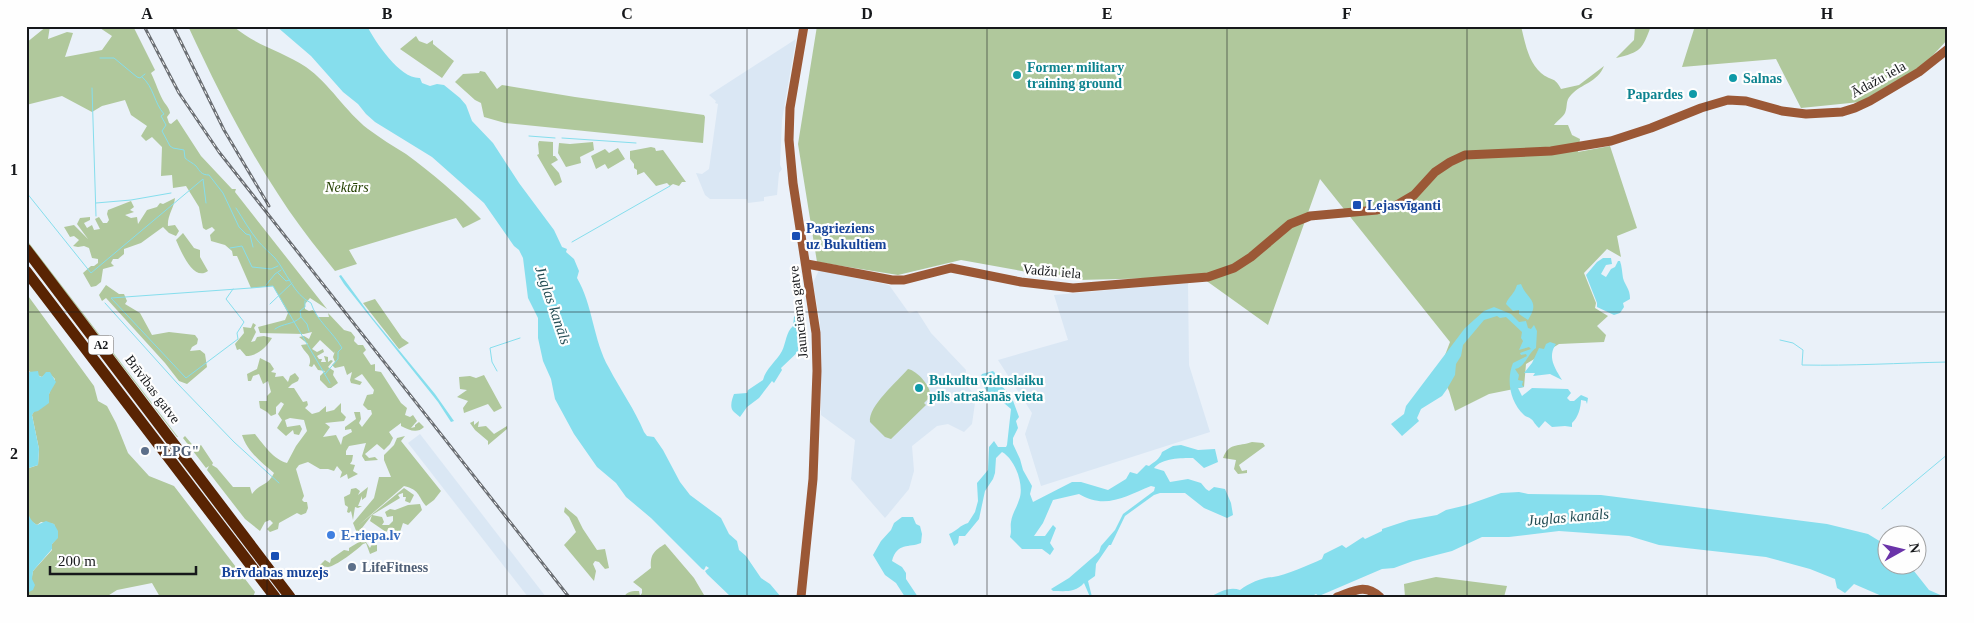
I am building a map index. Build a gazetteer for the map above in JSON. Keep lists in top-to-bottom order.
{
  "streets": {
    "highway": ["A2", "Brīvības gatve"],
    "street": ["Ādažu iela", "Vadžu iela", "Jaunciema gatve"]
  },
  "crossings": [
    ["Ādažu iela", "Vadžu iela"],
    ["Vadžu iela", "Jaunciema gatve"]
  ],
  "water": ["Juglas kanāls"],
  "parks": ["Nektārs"],
  "places": {
    "other": [
      "Former military training ground",
      "Salnas",
      "Papardes",
      "Bukultu viduslaiku pils atrašanās vieta",
      "\"LPG\"",
      "E-riepa.lv",
      "LifeFitness"
    ],
    "transit": ["Lejasvīganti", "Pagrieziens uz Bukultiem", "Brīvdabas muzejs"]
  },
  "scale_bar": "200 m",
  "north": "right",
  "grid": {
    "columns": [
      "A",
      "B",
      "C",
      "D",
      "E",
      "F",
      "G",
      "H"
    ],
    "rows": ["1", "2"]
  }
}
